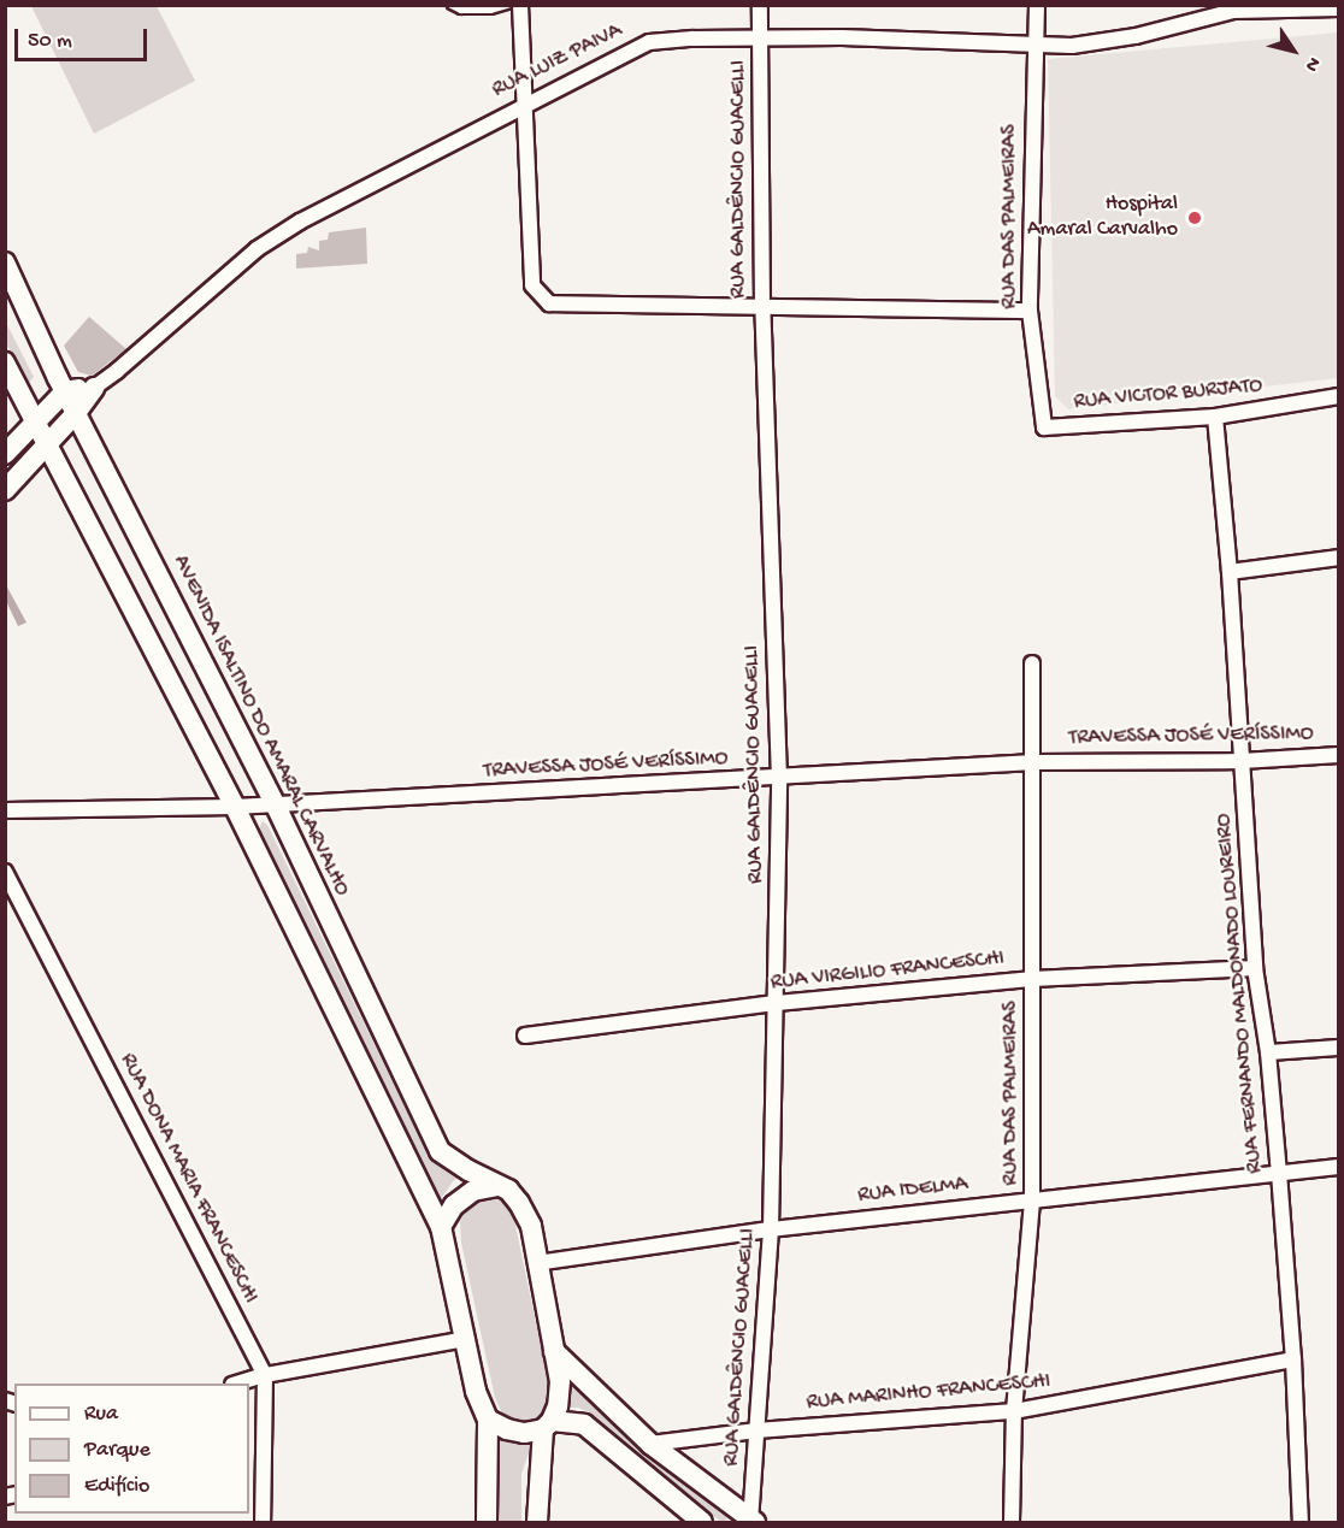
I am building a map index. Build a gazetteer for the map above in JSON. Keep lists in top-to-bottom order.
{
  "streets": {
    "main road": ["RUA LUIZ PAIVA", "AVENIDA ISALTINO DO AMARAL CARVALHO"],
    "street": [
      "RUA GALDÊNCIO GUACELLI",
      "RUA DAS PALMEIRAS",
      "RUA VICTOR BURJATO",
      "TRAVESSA JOSÉ VERÍSSIMO",
      "RUA VIRGILIO FRANCESCHI",
      "RUA FERNANDO MALDONADO LOUREIRO",
      "RUA DONA MARIA FRANCESCHI",
      "RUA IDELMA",
      "RUA MARINHO FRANCESCHI"
    ]
  },
  "crossings": [
    ["RUA LUIZ PAIVA", "RUA GALDÊNCIO GUACELLI"],
    ["RUA LUIZ PAIVA", "RUA DAS PALMEIRAS"],
    ["RUA LUIZ PAIVA", "AVENIDA ISALTINO DO AMARAL CARVALHO"],
    ["RUA GALDÊNCIO GUACELLI", "TRAVESSA JOSÉ VERÍSSIMO"],
    ["RUA GALDÊNCIO GUACELLI", "RUA VIRGILIO FRANCESCHI"],
    ["RUA GALDÊNCIO GUACELLI", "RUA IDELMA"],
    ["RUA GALDÊNCIO GUACELLI", "RUA MARINHO FRANCESCHI"],
    ["RUA DAS PALMEIRAS", "RUA VICTOR BURJATO"],
    ["RUA DAS PALMEIRAS", "TRAVESSA JOSÉ VERÍSSIMO"],
    ["RUA DAS PALMEIRAS", "RUA VIRGILIO FRANCESCHI"],
    ["RUA DAS PALMEIRAS", "RUA IDELMA"],
    ["RUA DAS PALMEIRAS", "RUA MARINHO FRANCESCHI"],
    ["RUA VICTOR BURJATO", "RUA FERNANDO MALDONADO LOUREIRO"],
    ["AVENIDA ISALTINO DO AMARAL CARVALHO", "TRAVESSA JOSÉ VERÍSSIMO"],
    ["AVENIDA ISALTINO DO AMARAL CARVALHO", "RUA IDELMA"],
    ["TRAVESSA JOSÉ VERÍSSIMO", "RUA FERNANDO MALDONADO LOUREIRO"],
    ["RUA VIRGILIO FRANCESCHI", "RUA FERNANDO MALDONADO LOUREIRO"],
    ["RUA FERNANDO MALDONADO LOUREIRO", "RUA IDELMA"],
    ["RUA FERNANDO MALDONADO LOUREIRO", "RUA MARINHO FRANCESCHI"]
  ],
  "places": ["Hospital Amaral Carvalho"],
  "legend": ["Rua", "Parque", "Edifício"],
  "scale_bar": "50 m",
  "north": "bottom right"
}
